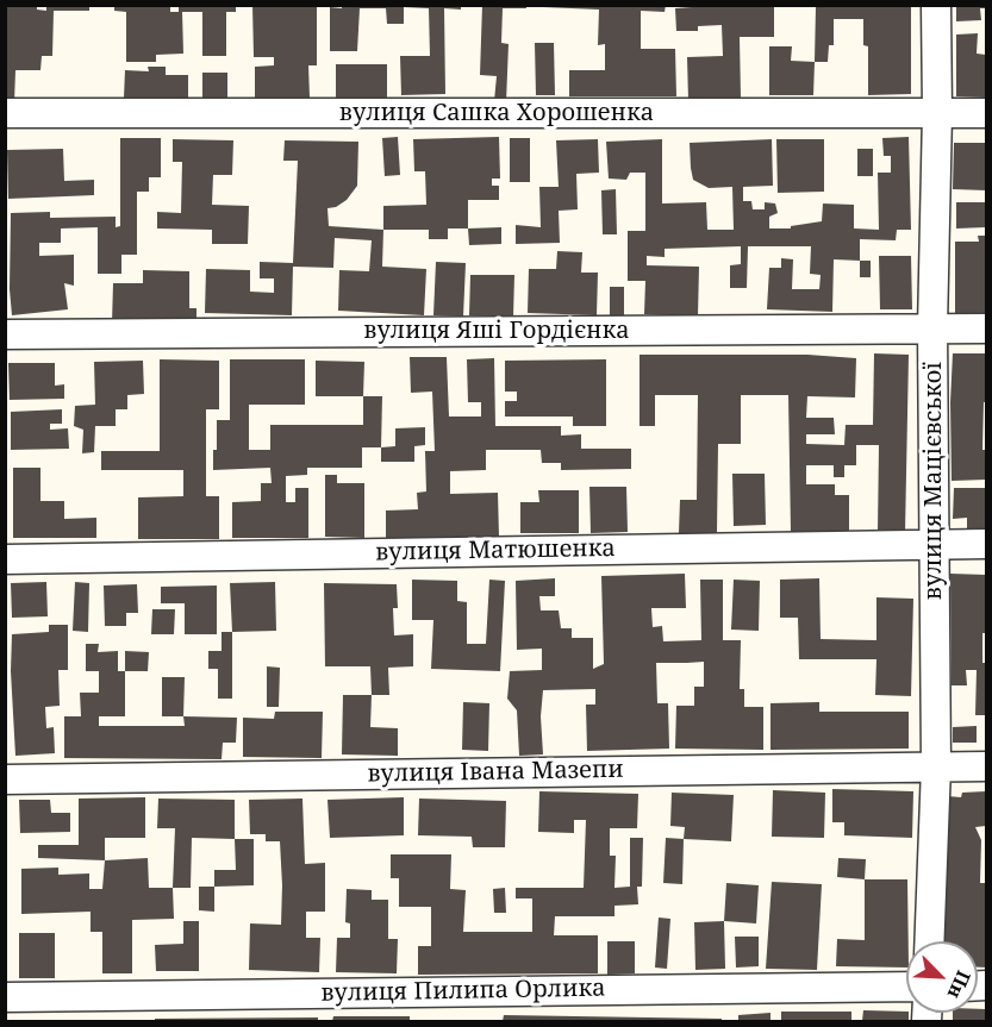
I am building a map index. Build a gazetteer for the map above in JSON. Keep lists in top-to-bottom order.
{
  "streets": {
    "street": [
      "вулиця Сашка Хорошенка",
      "вулиця Яші Гордієнка",
      "вулиця Мацієвської",
      "вулиця Матюшенка",
      "вулиця Івана Мазепи",
      "вулиця Пилипа Орлика"
    ]
  },
  "crossings": [
    ["вулиця Сашка Хорошенка", "вулиця Мацієвської"],
    ["вулиця Яші Гордієнка", "вулиця Мацієвської"],
    ["вулиця Мацієвської", "вулиця Матюшенка"],
    ["вулиця Мацієвської", "вулиця Івана Мазепи"]
  ],
  "north": "bottom right"
}
